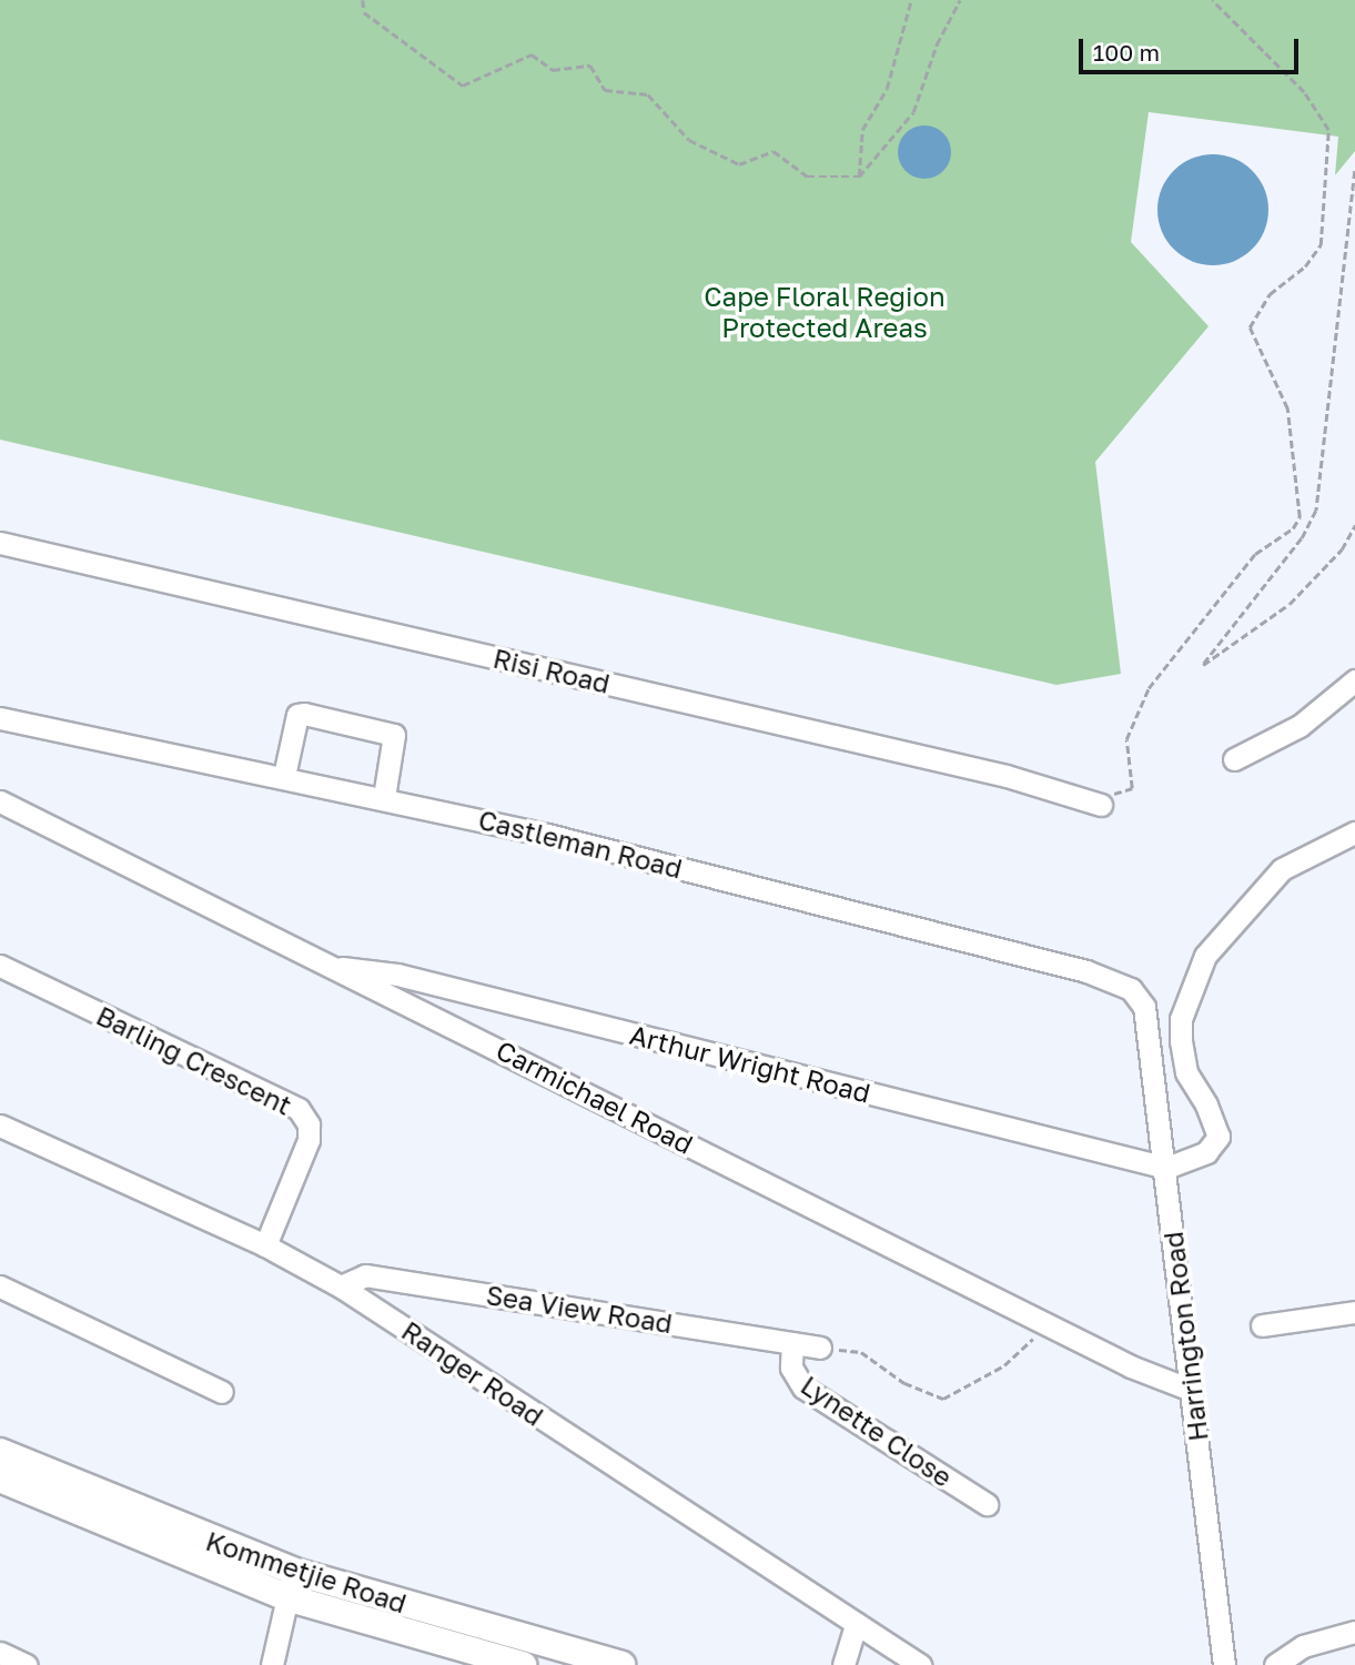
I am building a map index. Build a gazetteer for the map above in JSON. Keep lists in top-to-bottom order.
{
  "streets": {
    "main road": ["Kommetjie Road"],
    "street": [
      "Risi Road",
      "Castleman Road",
      "Barling Crescent",
      "Arthur Wright Road",
      "Carmichael Road",
      "Sea View Road",
      "Harrington Road",
      "Ranger Road",
      "Lynette Close"
    ]
  },
  "crossings": [
    ["Castleman Road", "Harrington Road"],
    ["Barling Crescent", "Ranger Road"],
    ["Arthur Wright Road", "Carmichael Road"],
    ["Arthur Wright Road", "Harrington Road"],
    ["Carmichael Road", "Harrington Road"],
    ["Sea View Road", "Ranger Road"],
    ["Sea View Road", "Lynette Close"]
  ],
  "parks": ["Cape Floral Region Protected Areas"],
  "scale_bar": "100 m"
}
